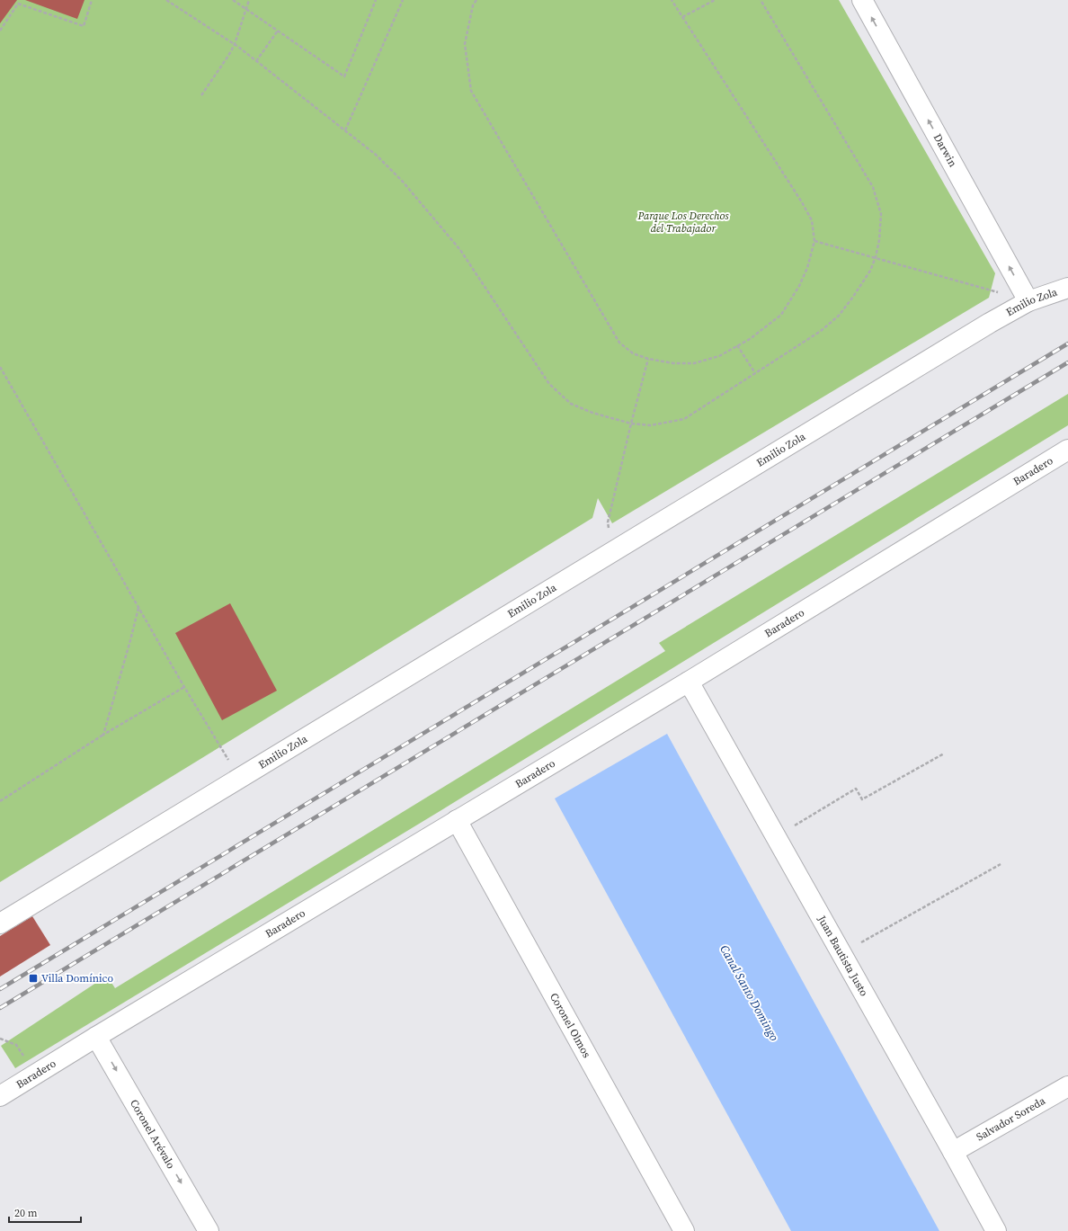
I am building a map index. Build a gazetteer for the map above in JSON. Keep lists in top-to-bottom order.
{
  "streets": {
    "street": [
      "Darwin",
      "Emilio Zola",
      "Baradero",
      "Juan Bautista Justo",
      "Coronel Olmos",
      "Salvador Soreda",
      "Coronel Arévalo"
    ]
  },
  "crossings": [
    ["Darwin", "Emilio Zola"],
    ["Baradero", "Juan Bautista Justo"],
    ["Baradero", "Coronel Olmos"],
    ["Baradero", "Coronel Arévalo"],
    ["Juan Bautista Justo", "Salvador Soreda"]
  ],
  "one_way": ["Darwin", "Coronel Arévalo"],
  "water": ["Canal Santo Domingo"],
  "parks": ["Parque Los Derechos del Trabajador"],
  "places": {
    "transit": ["Villa Domínico"]
  },
  "scale_bar": "20 m"
}
